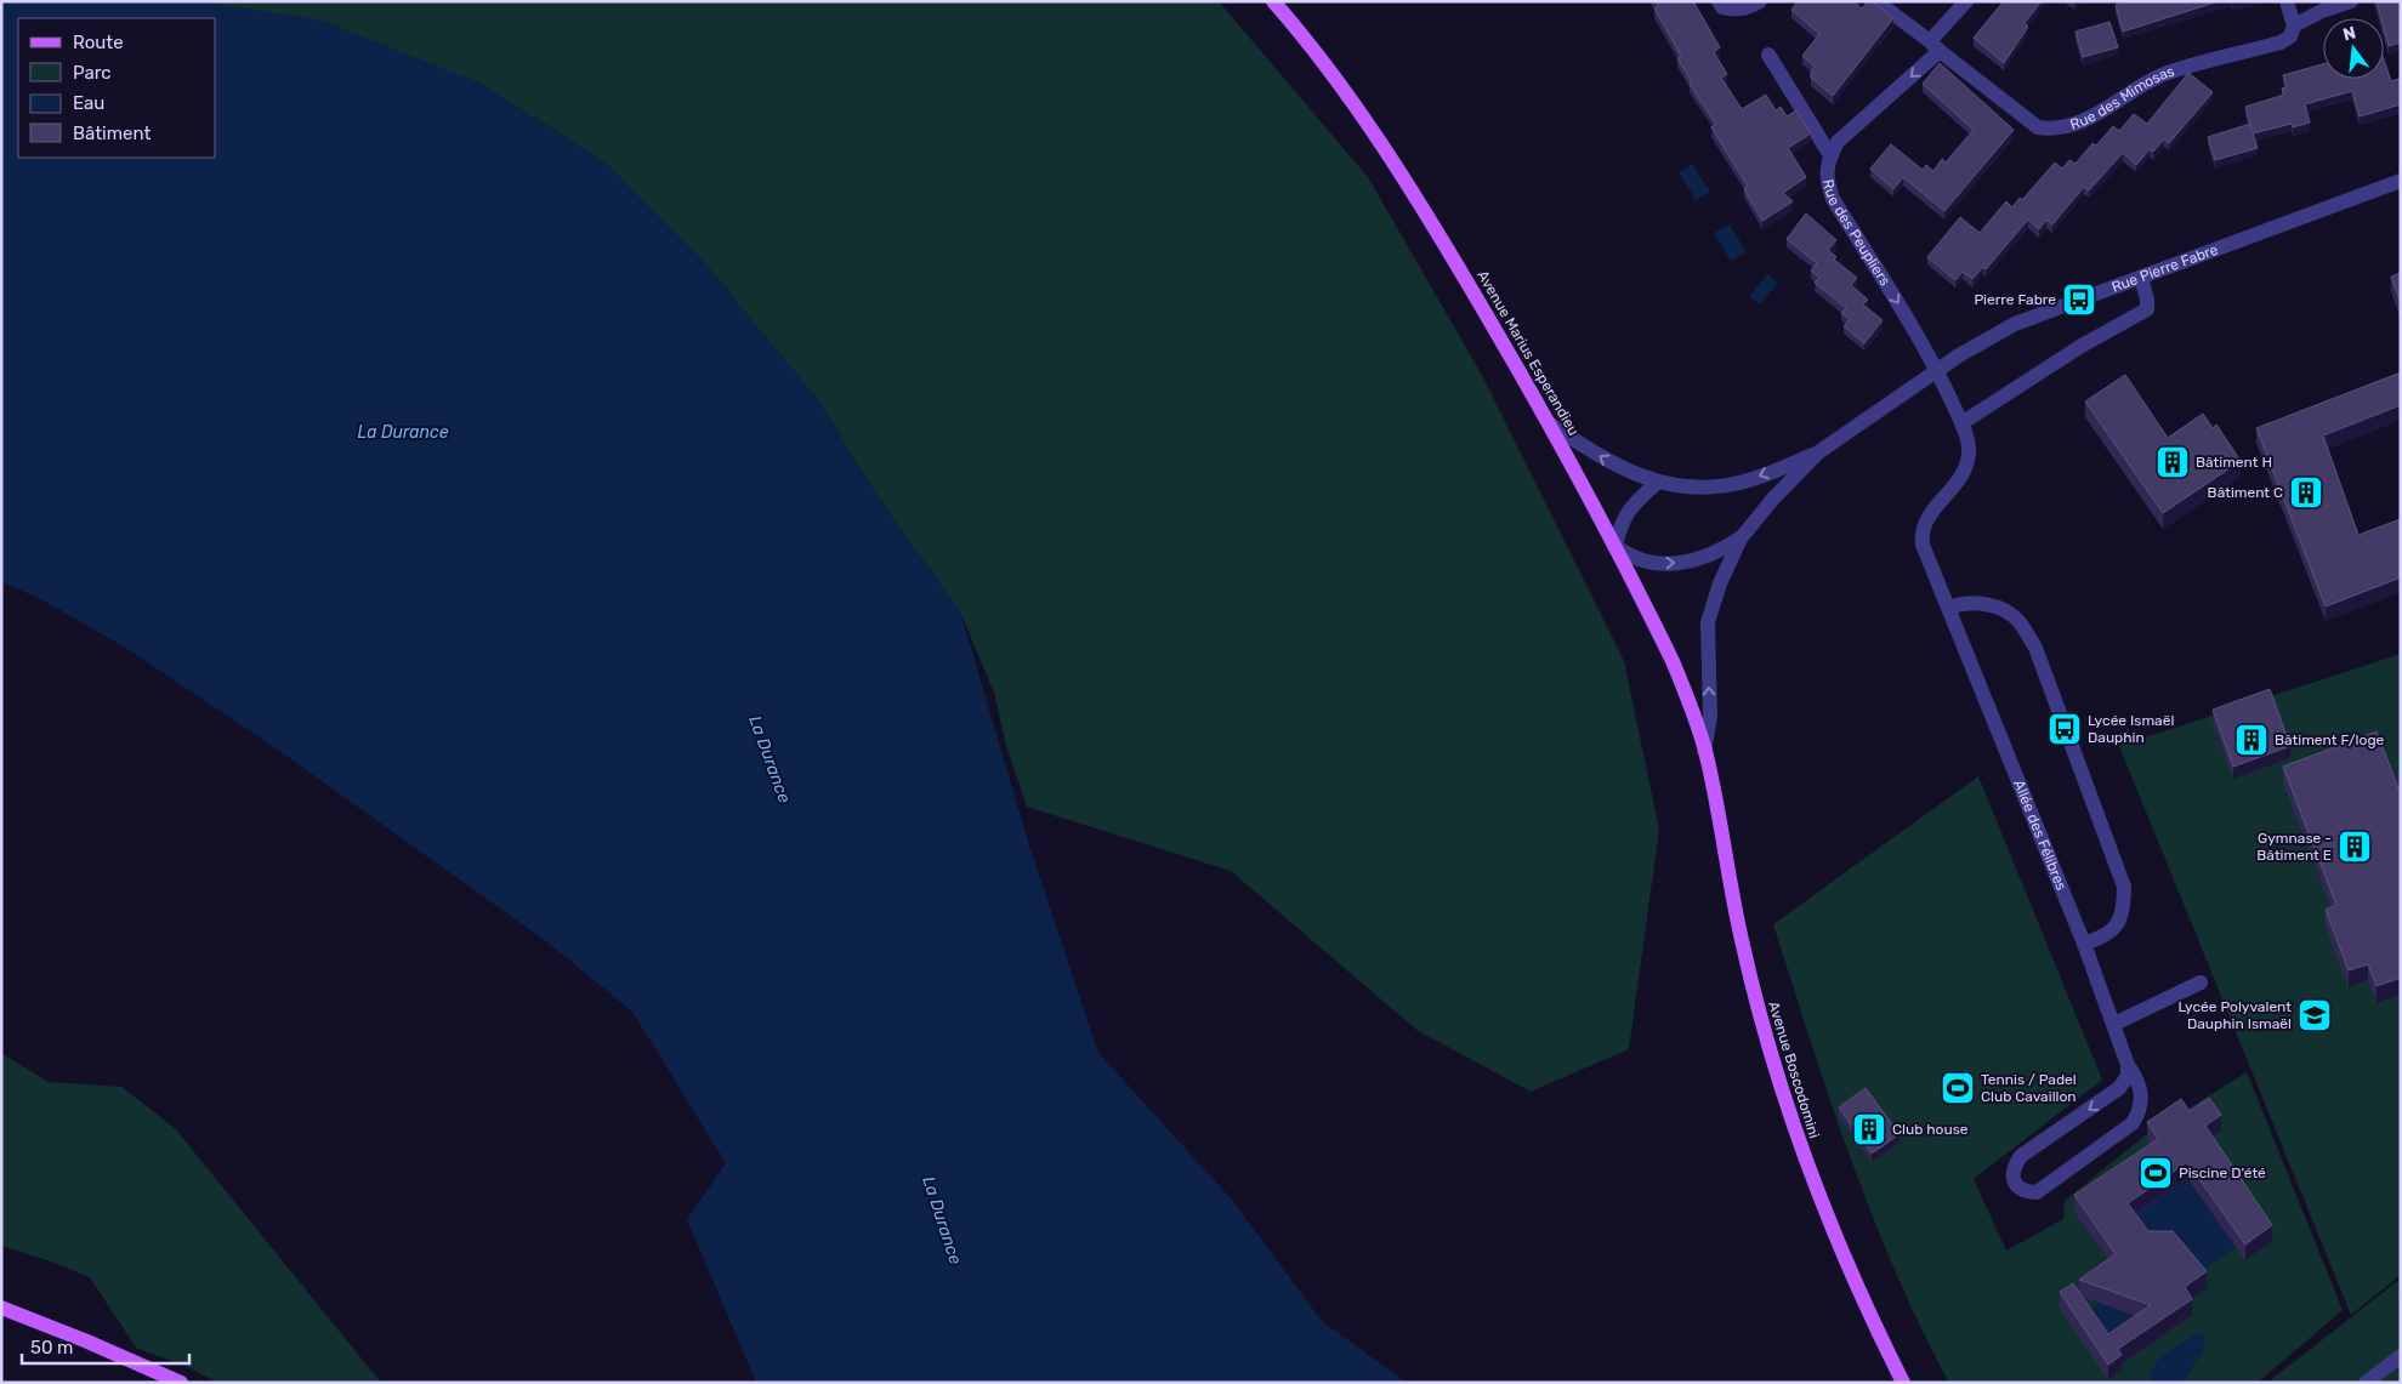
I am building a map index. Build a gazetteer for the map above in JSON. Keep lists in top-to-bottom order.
{
  "streets": {
    "main road": ["Avenue Marius Esperandieu", "Avenue Boscodomini"],
    "street": [
      "Rue des Mimosas",
      "Rue des Peupliers",
      "Rue Pierre Fabre",
      "Allée des Félibres"
    ]
  },
  "crossings": [
    ["Rue des Mimosas", "Rue des Peupliers"],
    ["Rue des Peupliers", "Rue Pierre Fabre"],
    ["Rue des Peupliers", "Allée des Félibres"],
    ["Avenue Marius Esperandieu", "Avenue Boscodomini"]
  ],
  "one_way": ["Rue des Peupliers"],
  "water": ["La Durance"],
  "places": {
    "bus stop": ["Pierre Fabre", "Lycée Ismaël Dauphin"],
    "building": [
      "Bâtiment H",
      "Bâtiment C",
      "Bâtiment F/loge",
      "Gymnase - Bâtiment E",
      "Club house"
    ],
    "school or university": ["Lycée Polyvalent Dauphin Ismaël"],
    "sports": ["Tennis / Padel Club Cavaillon", "Piscine D'été"]
  },
  "legend": [
    "Route",
    "Parc",
    "Eau",
    "Bâtiment"
  ],
  "scale_bar": "50 m",
  "north": "top"
}
